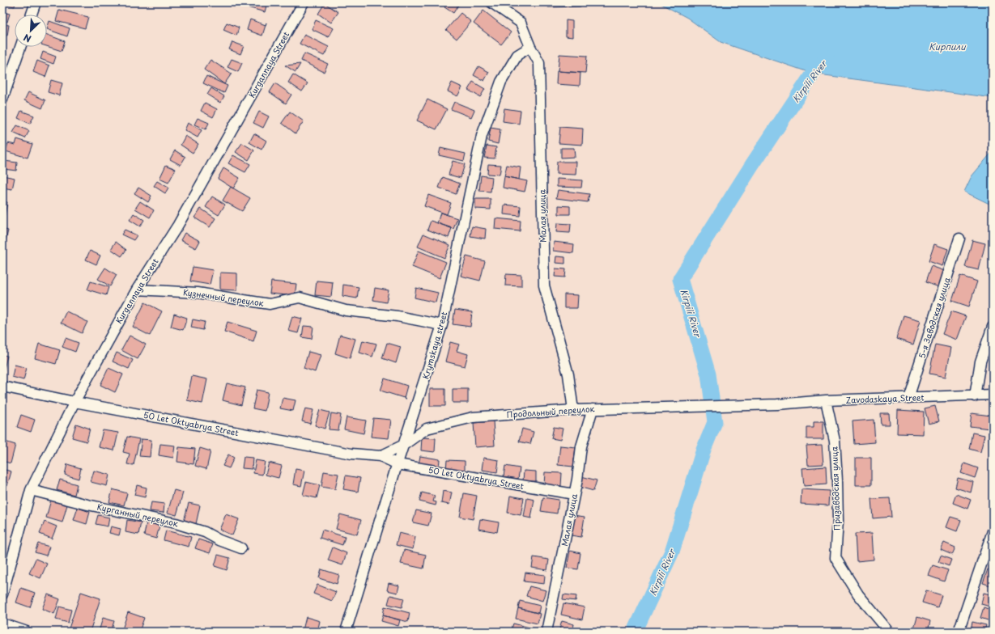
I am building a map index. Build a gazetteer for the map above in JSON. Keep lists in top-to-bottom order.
{
  "streets": {
    "street": [
      "Kurgannaya Street",
      "Малая улица",
      "Кузнечный переулок",
      "5-я Заводская улица",
      "Krymskaya street",
      "Zavodaskaya Street",
      "Продольный переулок",
      "50 Let Oktyabrya Street",
      "Призаводская улица",
      "Курганный переулок"
    ]
  },
  "crossings": [
    ["Kurgannaya Street", "Кузнечный переулок"],
    ["Kurgannaya Street", "50 Let Oktyabrya Street"],
    ["Kurgannaya Street", "Курганный переулок"],
    ["Малая улица", "Krymskaya street"],
    ["Малая улица", "Продольный переулок"],
    ["Малая улица", "50 Let Oktyabrya Street"],
    ["Кузнечный переулок", "Krymskaya street"],
    ["5-я Заводская улица", "Zavodaskaya Street"],
    ["Krymskaya street", "Продольный переулок"],
    ["Krymskaya street", "50 Let Oktyabrya Street"],
    ["Zavodaskaya Street", "Продольный переулок"],
    ["Zavodaskaya Street", "Призаводская улица"]
  ],
  "water": ["Кирпили", "Kirpili River"],
  "north": "bottom left"
}
